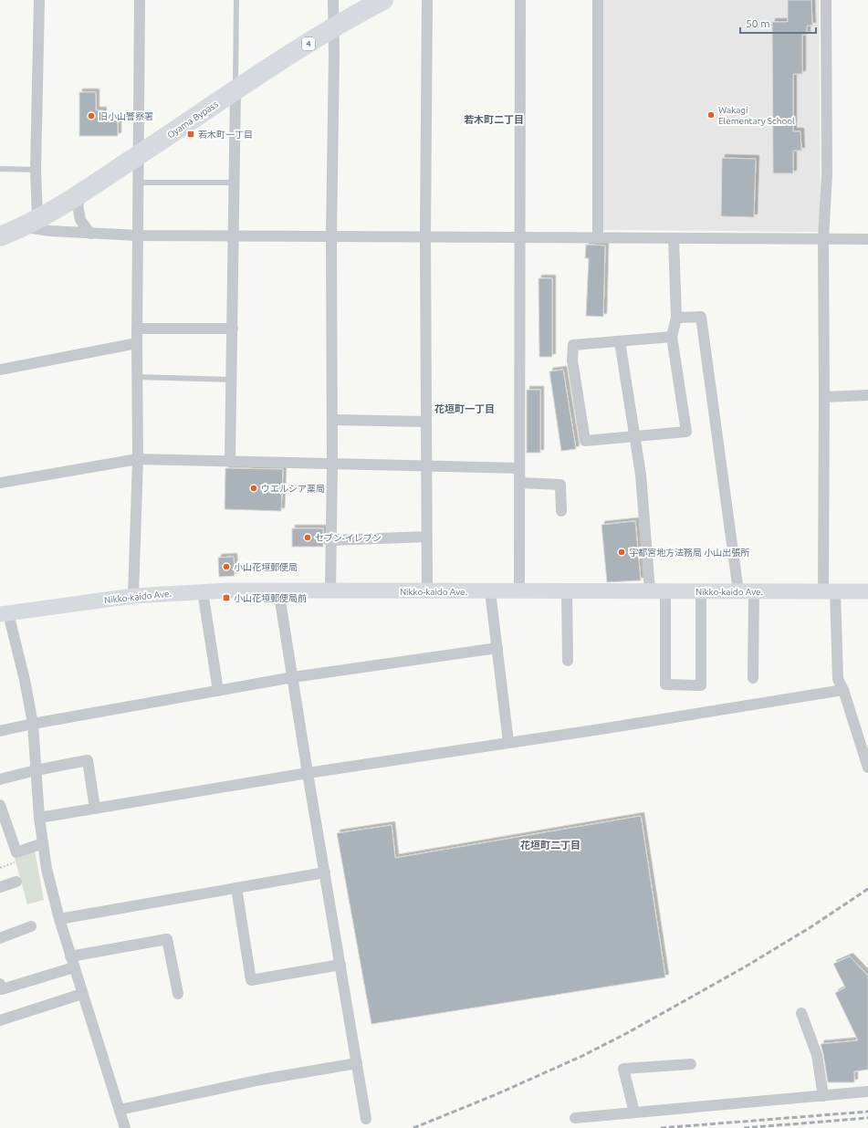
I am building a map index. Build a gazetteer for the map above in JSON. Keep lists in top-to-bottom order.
{
  "streets": {
    "highway": ["4", "Oyama Bypass"],
    "main road": ["Nikko-kaido Ave."]
  },
  "districts": ["若木町二丁目", "花垣町一丁目", "花垣町二丁目"],
  "places": {
    "other": [
      "Wakagi Elementary School",
      "旧小山警察署",
      "ウエルシア薬局",
      "セブン-イレブン",
      "宇都宮地方法務局 小山出張所",
      "小山花垣郵便局"
    ],
    "transit": ["若木町一丁目", "小山花垣郵便局前"]
  },
  "scale_bar": "50 m"
}
